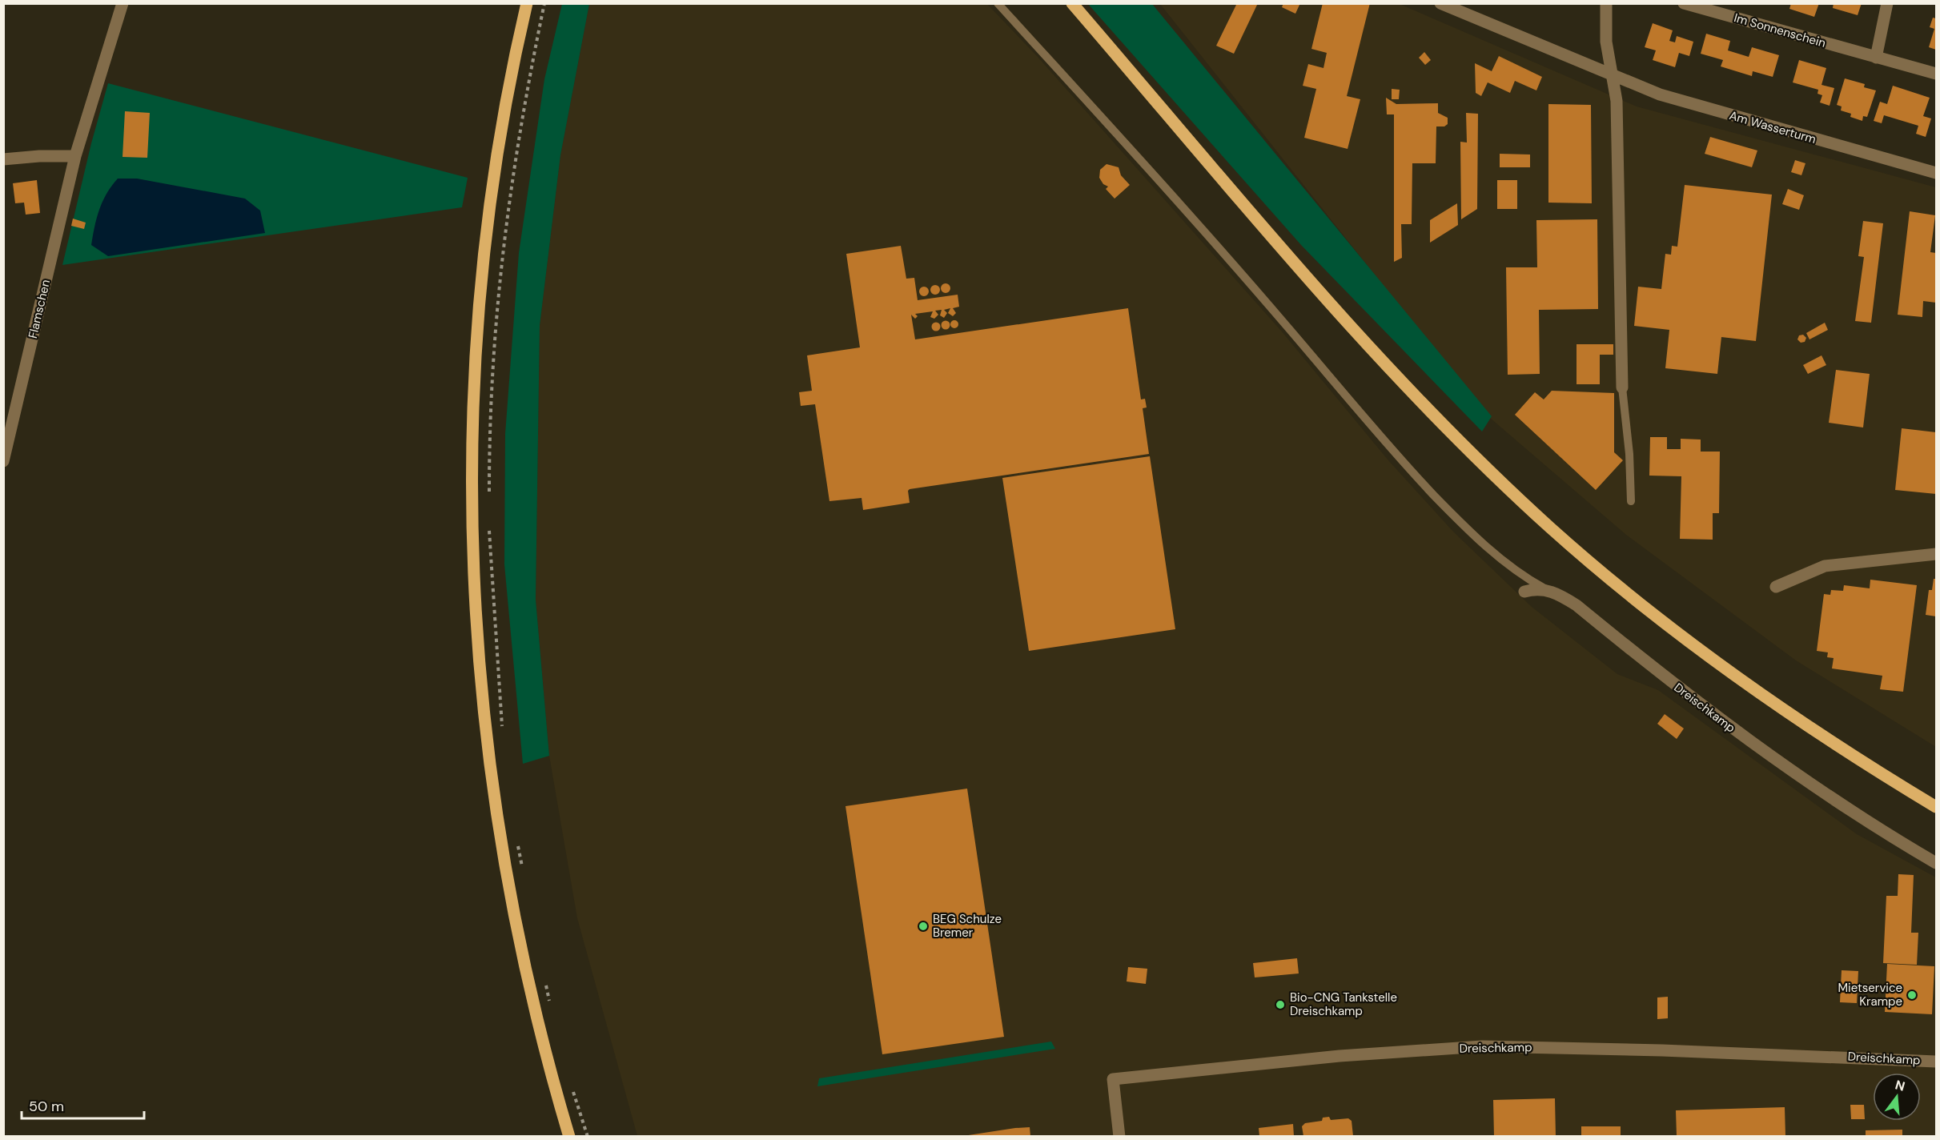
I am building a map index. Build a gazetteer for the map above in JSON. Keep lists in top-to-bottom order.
{
  "streets": {
    "street": [
      "Im Sonnenschein",
      "Am Wasserturm",
      "Flamschen",
      "Dreischkamp"
    ]
  },
  "places": ["BEG Schulze Bremer", "Mietservice Krampe", "Bio-CNG Tankstelle Dreischkamp"],
  "scale_bar": "50 m",
  "north": "top"
}
